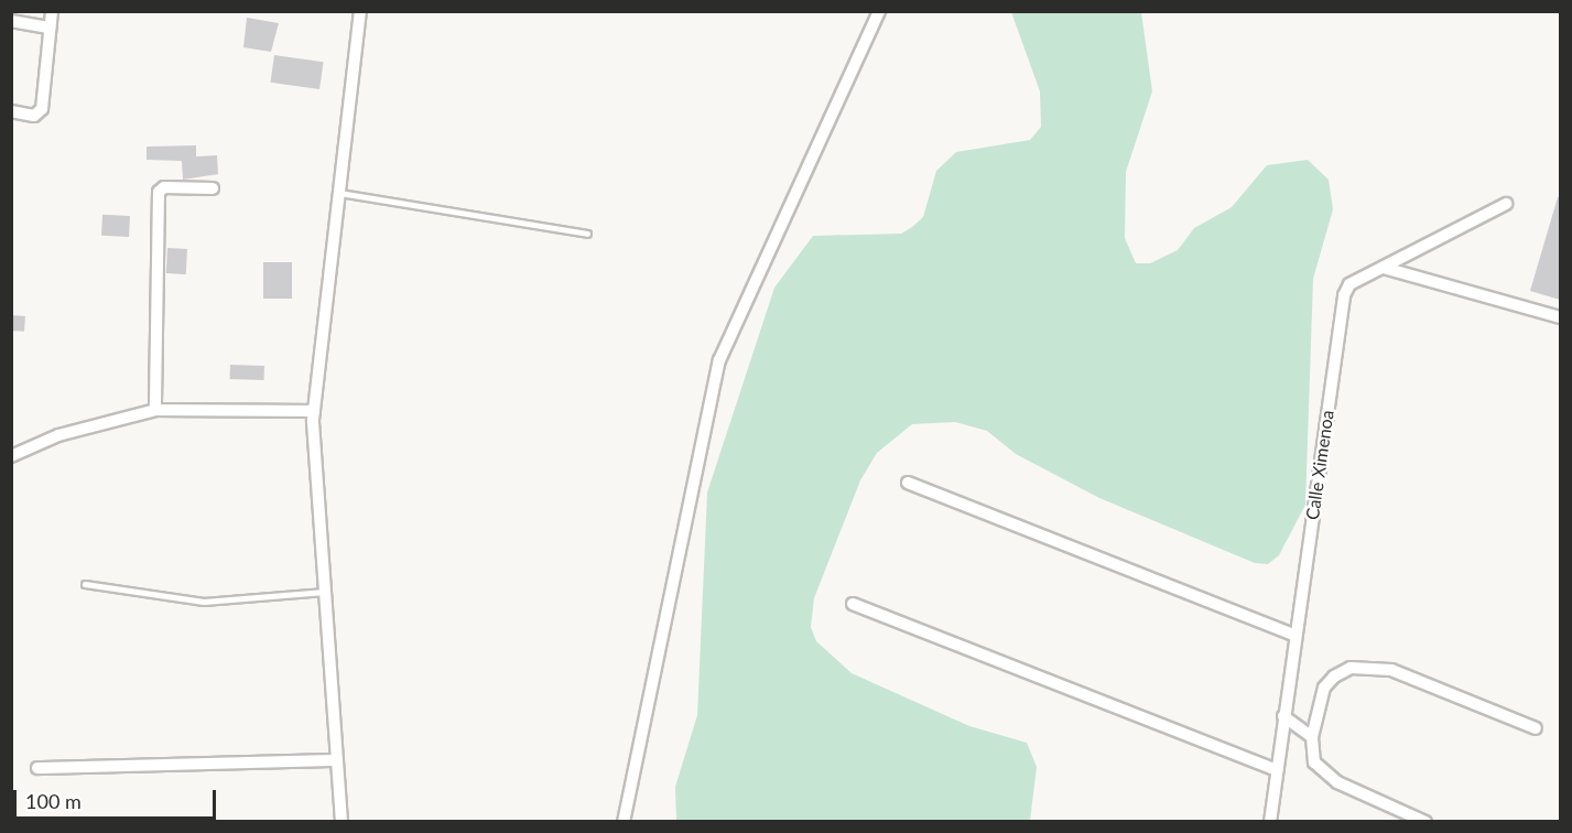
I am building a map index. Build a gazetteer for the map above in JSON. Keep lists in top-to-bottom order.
{
  "streets": {
    "street": ["Calle Ximenoa"]
  },
  "scale_bar": "100 m"
}
